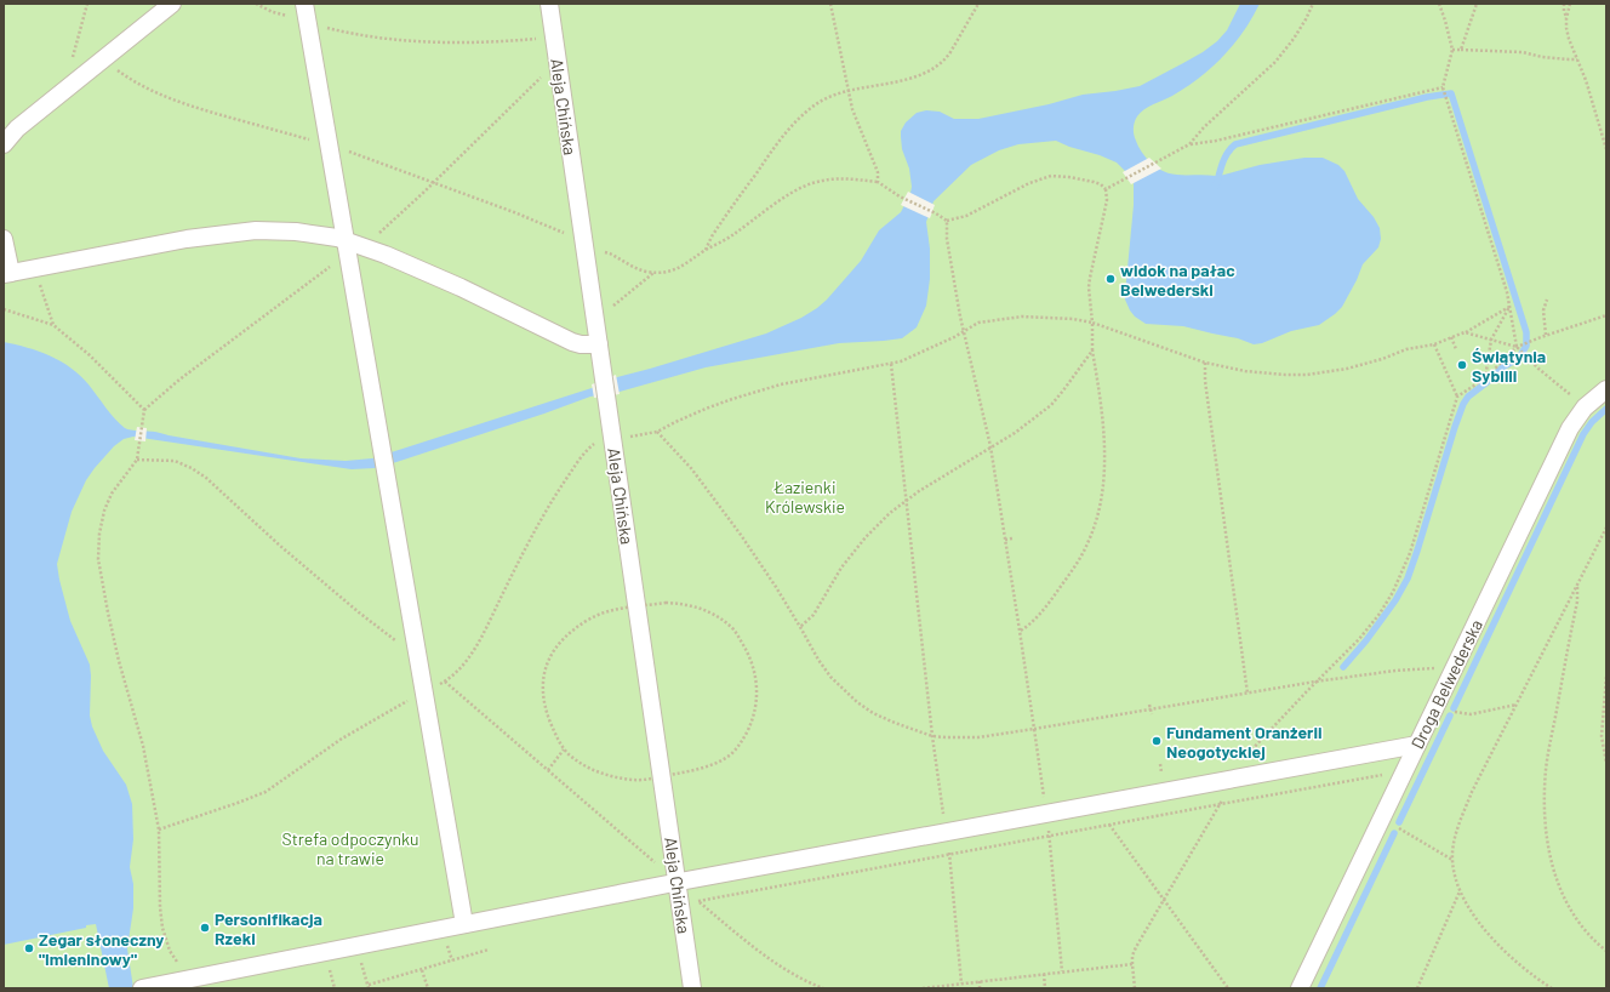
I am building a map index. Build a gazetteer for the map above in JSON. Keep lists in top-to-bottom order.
{
  "streets": {
    "street": ["Aleja Chińska", "Droga Belwederska"]
  },
  "parks": ["Łazienki Królewskie", "Strefa odpoczynku na trawie"],
  "places": [
    "widok na pałac Belwederski",
    "Świątynia Sybilli",
    "Fundament Oranżerii Neogotyckiej",
    "Personifikacja Rzeki",
    "Zegar słoneczny \"Imieninowy\""
  ]
}
